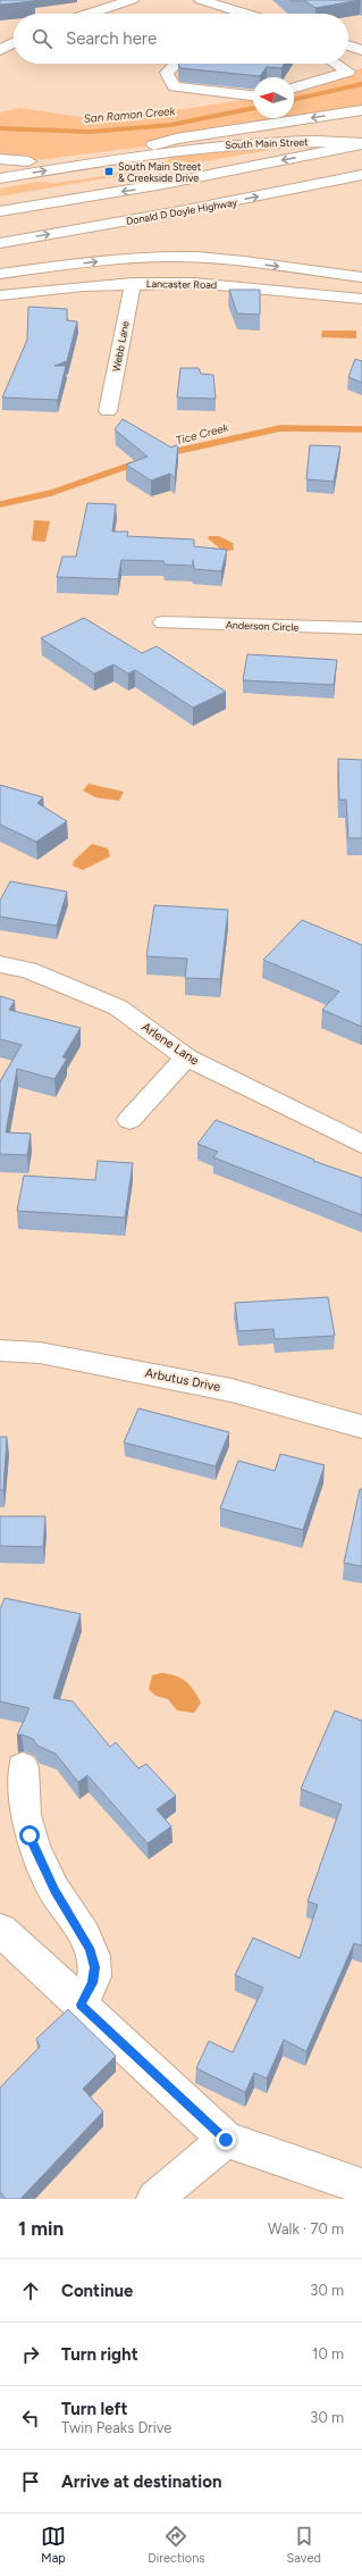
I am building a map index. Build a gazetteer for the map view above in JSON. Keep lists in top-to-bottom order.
{
  "streets": {
    "main road": [
      "South Main Street",
      "Donald D Doyle Highway",
      "Lancaster Road",
      "Webb Lane",
      "Anderson Circle",
      "Arlene Lane",
      "Arbutus Drive"
    ]
  },
  "crossings": [
    ["Lancaster Road", "Webb Lane"]
  ],
  "water": ["San Ramon Creek", "Tice Creek"],
  "places": {
    "transit": ["South Main Street & Creekside Drive"]
  },
  "north": "left",
  "page": {
    "search": "Search here",
    "heading": ["1 min", "Walk · 70 m"],
    "list": [
      ["Continue", "30 m"],
      ["Turn right", "10 m"],
      ["Turn left", "Twin Peaks Drive", "30 m"],
      "Arrive at destination"
    ],
    "nav": ["Map", "Directions", "Saved"]
  }
}
